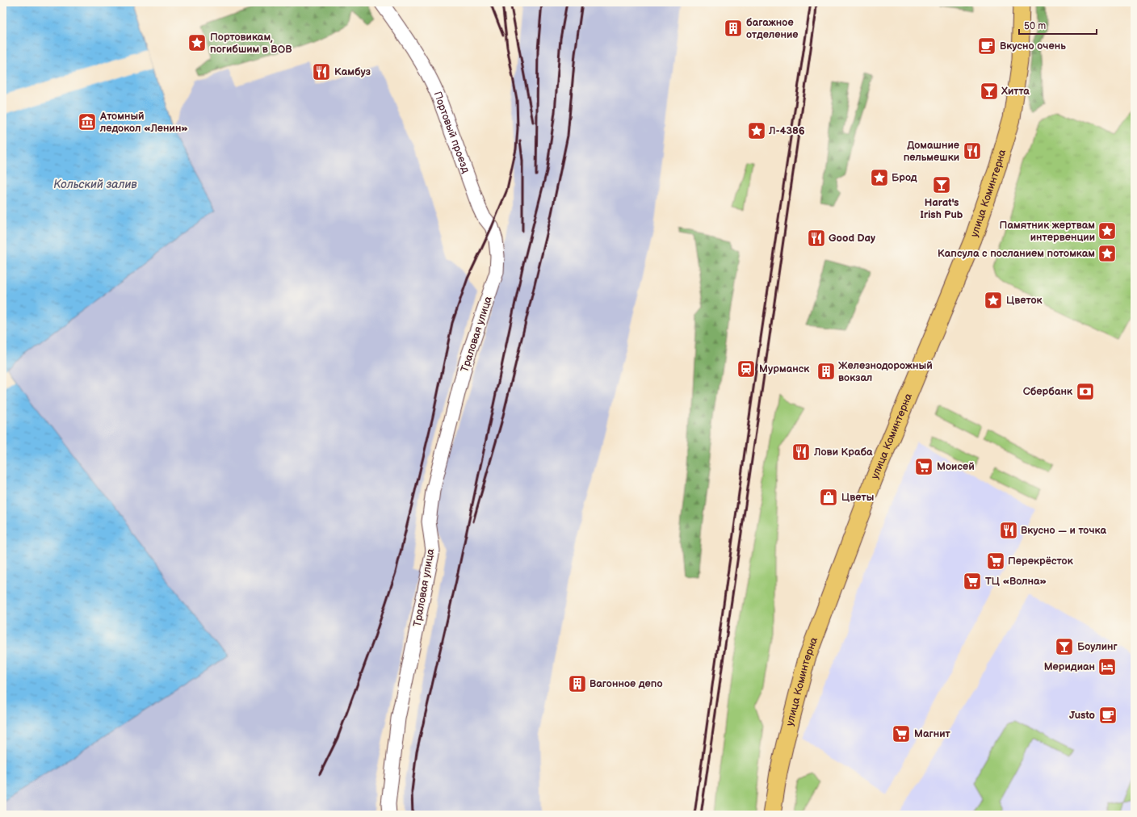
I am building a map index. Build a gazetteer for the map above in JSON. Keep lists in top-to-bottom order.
{
  "streets": {
    "main road": ["улица Коминтерна"],
    "street": ["Портовый проезд", "Траловая улица"]
  },
  "crossings": [
    ["Портовый проезд", "Траловая улица"]
  ],
  "water": ["Кольский залив"],
  "places": {
    "building": ["багажное отделение", "Железнодорожный вокзал", "Вагонное депо"],
    "place": [
      "Портовикам, погибшим в ВОВ",
      "Л-4386",
      "Брод",
      "Памятник жертвам интервенции",
      "Капсула с посланием потомкам",
      "Цветок"
    ],
    "cafe": ["Вкусно очень", "Justo"],
    "restaurant": [
      "Камбуз",
      "Домашние пельмешки",
      "Good Day",
      "Лови Краба",
      "Вкусно — и точка"
    ],
    "bar": ["Хитта", "Harat's Irish Pub", "Боулинг"],
    "museum": ["Атомный ледокол «Ленин»"],
    "station": ["Мурманск"],
    "bank": ["Сбербанк"],
    "supermarket": [
      "Моисей",
      "Перекрёсток",
      "ТЦ «Волна»",
      "Магнит"
    ],
    "shop": ["Цветы"],
    "hotel": ["Меридиан"]
  },
  "scale_bar": "50 m"
}
